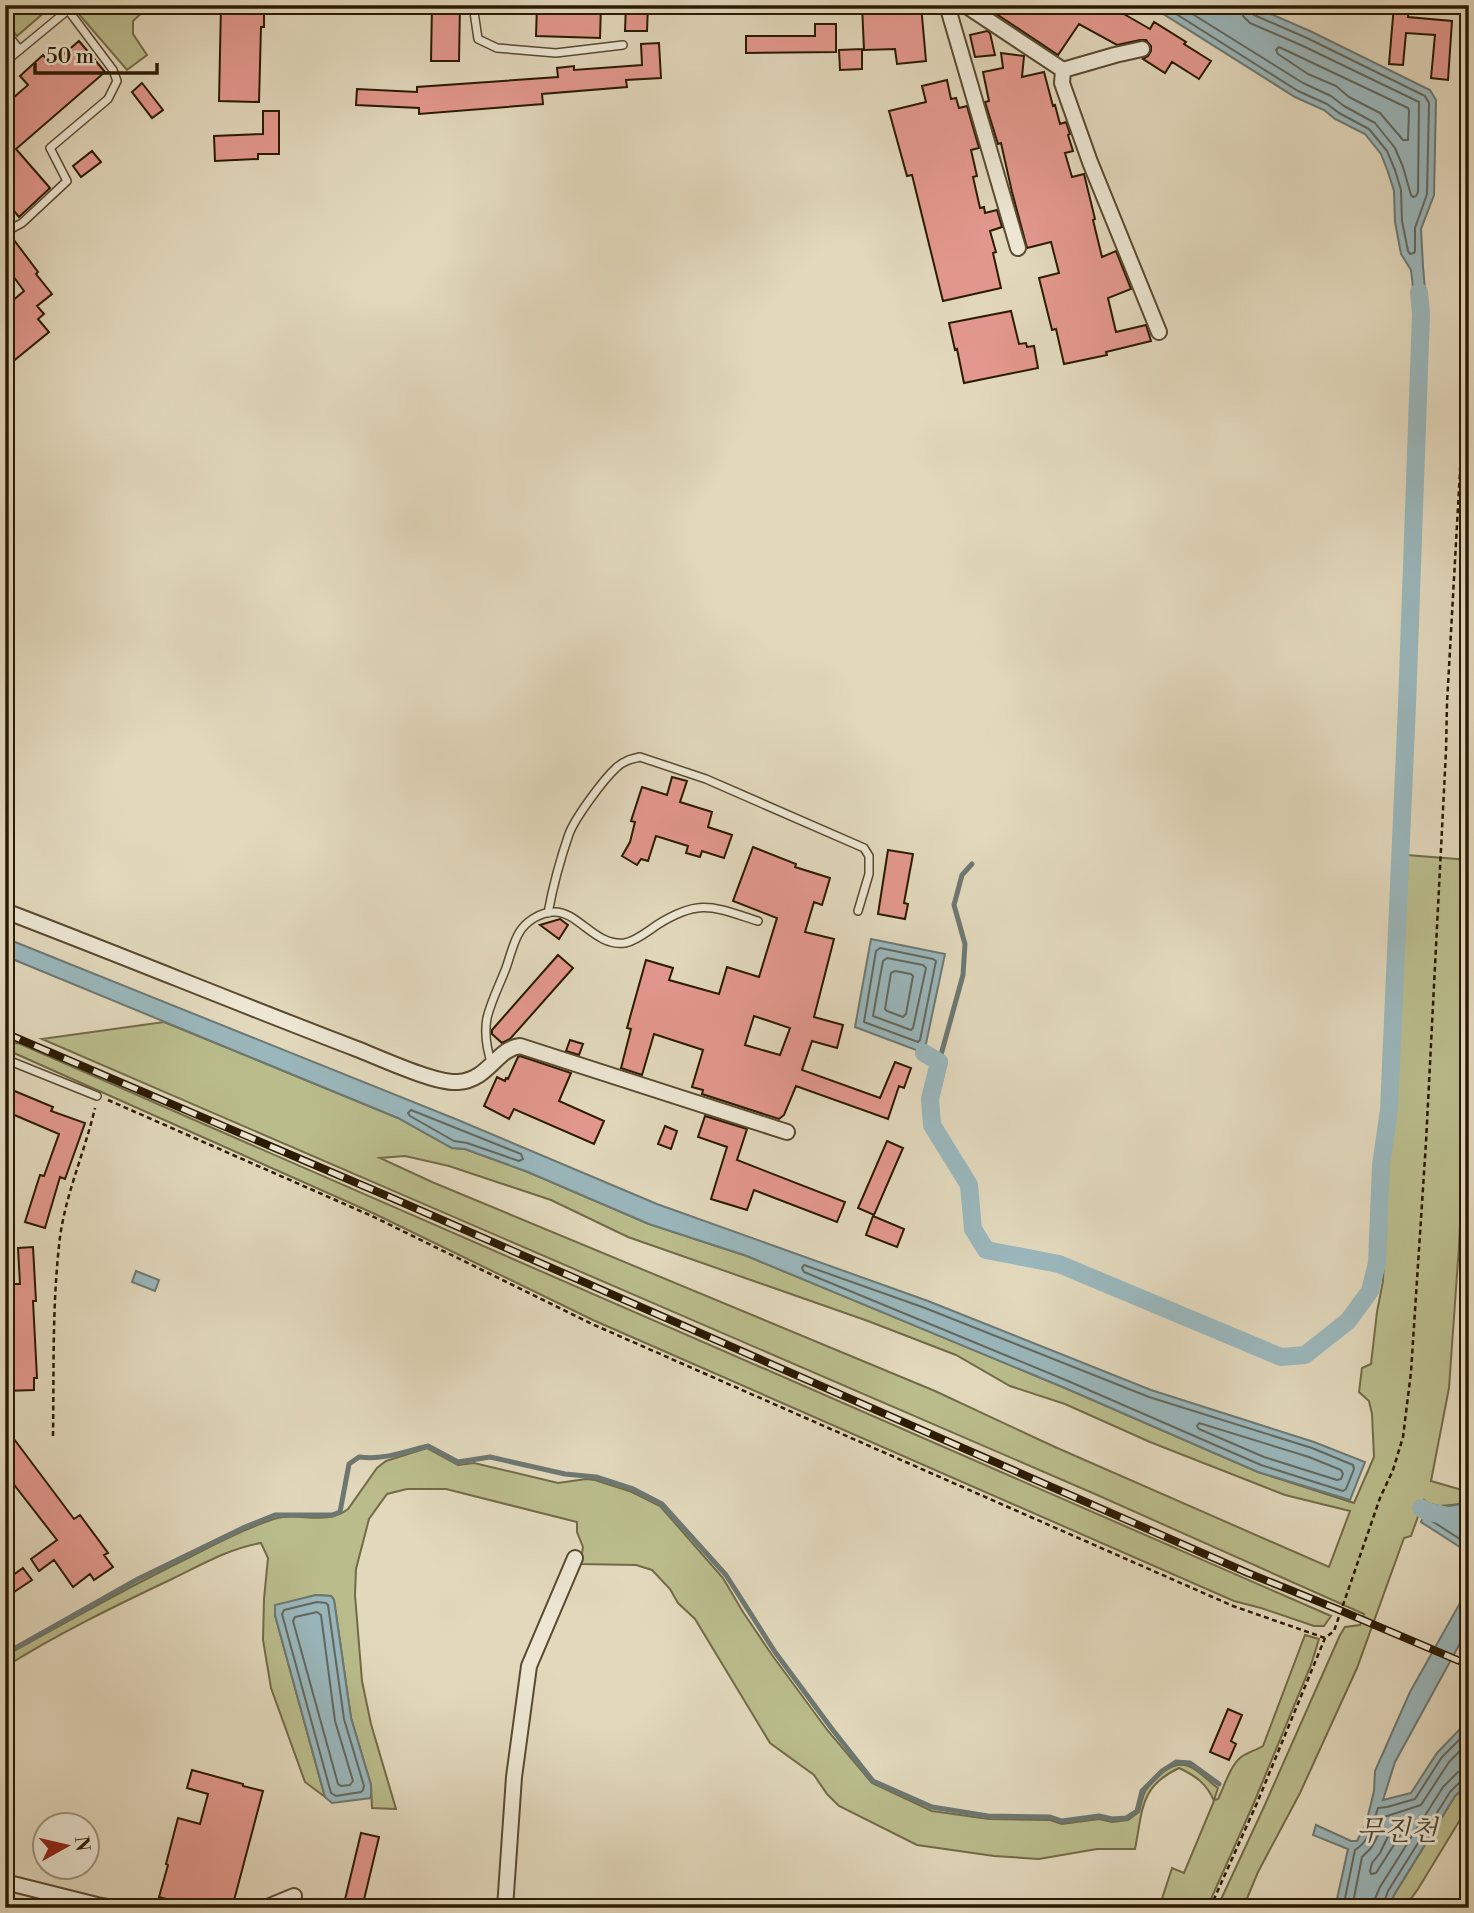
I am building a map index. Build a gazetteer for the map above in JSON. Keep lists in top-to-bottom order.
{
  "water": ["무진천"],
  "scale_bar": "50 m",
  "north": "right"
}
